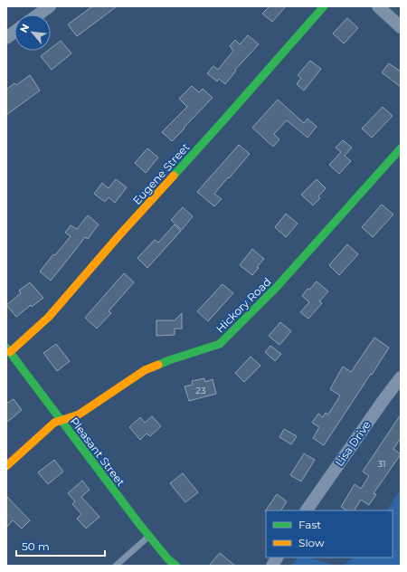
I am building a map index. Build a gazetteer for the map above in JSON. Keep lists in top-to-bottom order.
{
  "streets": {
    "street": [
      "Eugene Street",
      "Hickory Road",
      "Lisa Drive",
      "Pleasant Street"
    ]
  },
  "crossings": [
    ["Eugene Street", "Pleasant Street"],
    ["Hickory Road", "Pleasant Street"]
  ],
  "house_numbers": ["23", "31"],
  "legend": ["Fast", "Slow"],
  "scale_bar": "50 m",
  "north": "top left"
}
